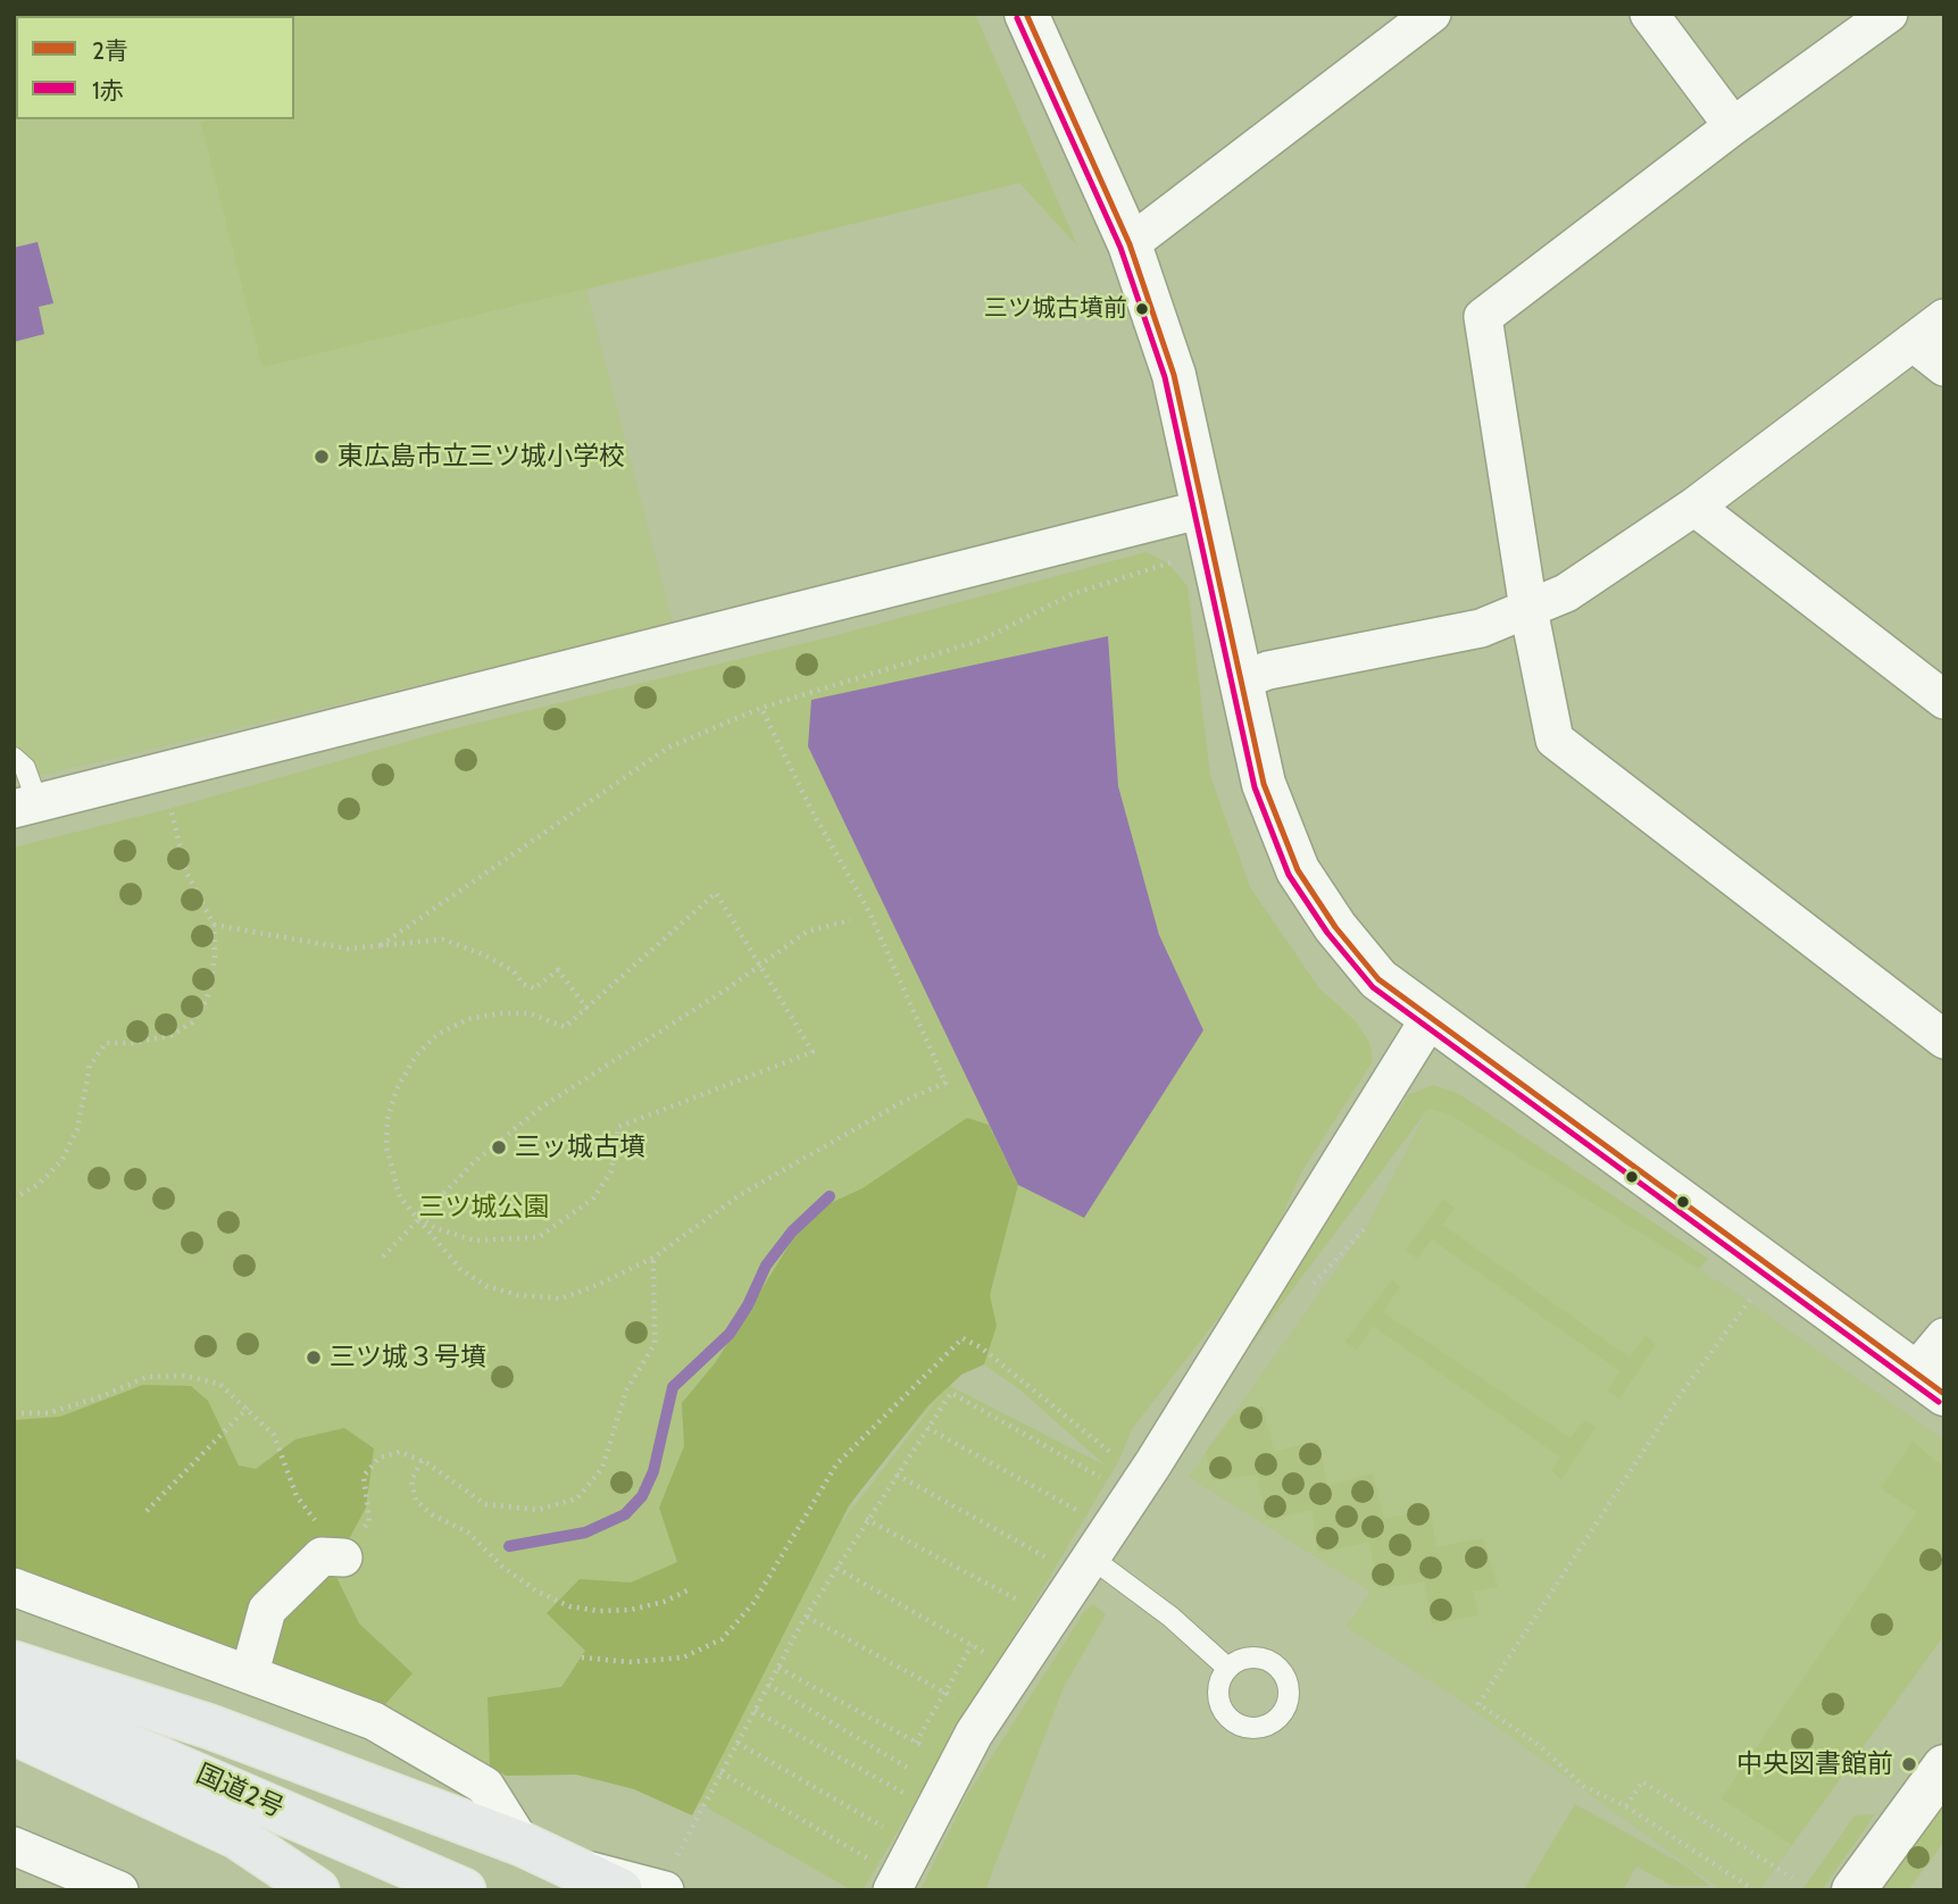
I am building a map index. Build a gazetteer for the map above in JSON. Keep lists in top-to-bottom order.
{
  "streets": {
    "highway": ["国道2号"]
  },
  "parks": ["三ツ城公園"],
  "places": [
    "三ツ城古墳前",
    "東広島市立三ツ城小学校",
    "三ッ城古墳",
    "三ツ城３号墳",
    "中央図書館前"
  ],
  "lines": ["transit line 2青", "transit line 1赤"],
  "legend": ["2青", "1赤"]
}
